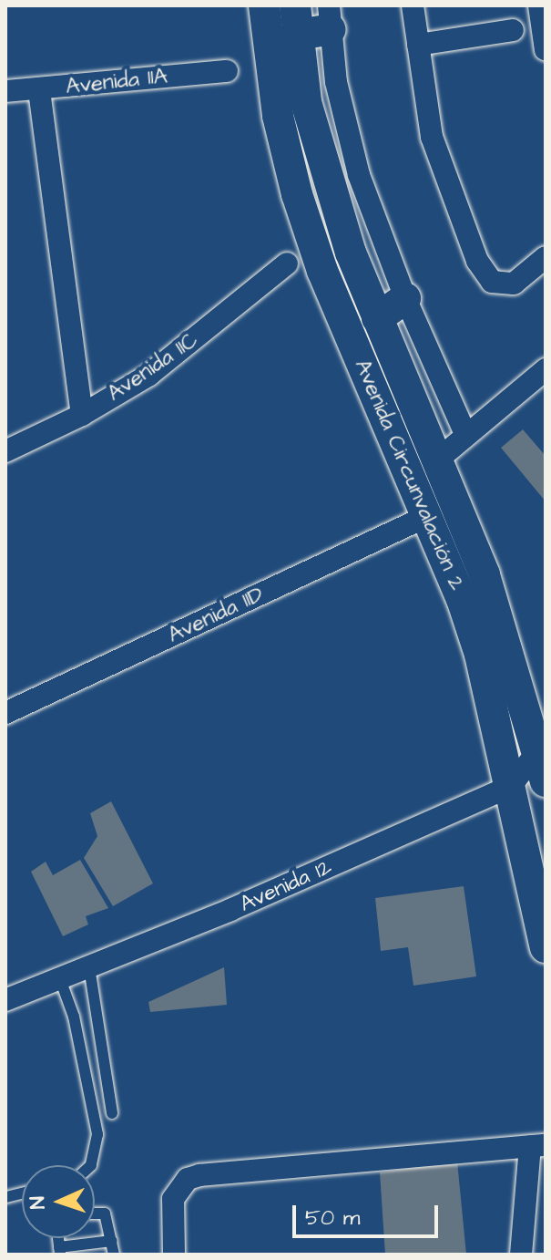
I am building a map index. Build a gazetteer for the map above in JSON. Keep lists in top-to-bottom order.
{
  "streets": {
    "main road": ["Avenida Circunvalación 2"],
    "street": [
      "Avenida 11A",
      "Avenida 11C",
      "Avenida 11D",
      "Avenida 12"
    ]
  },
  "crossings": [
    ["Avenida Circunvalación 2", "Avenida 11D"],
    ["Avenida Circunvalación 2", "Avenida 12"]
  ],
  "scale_bar": "50 m",
  "north": "left"
}
